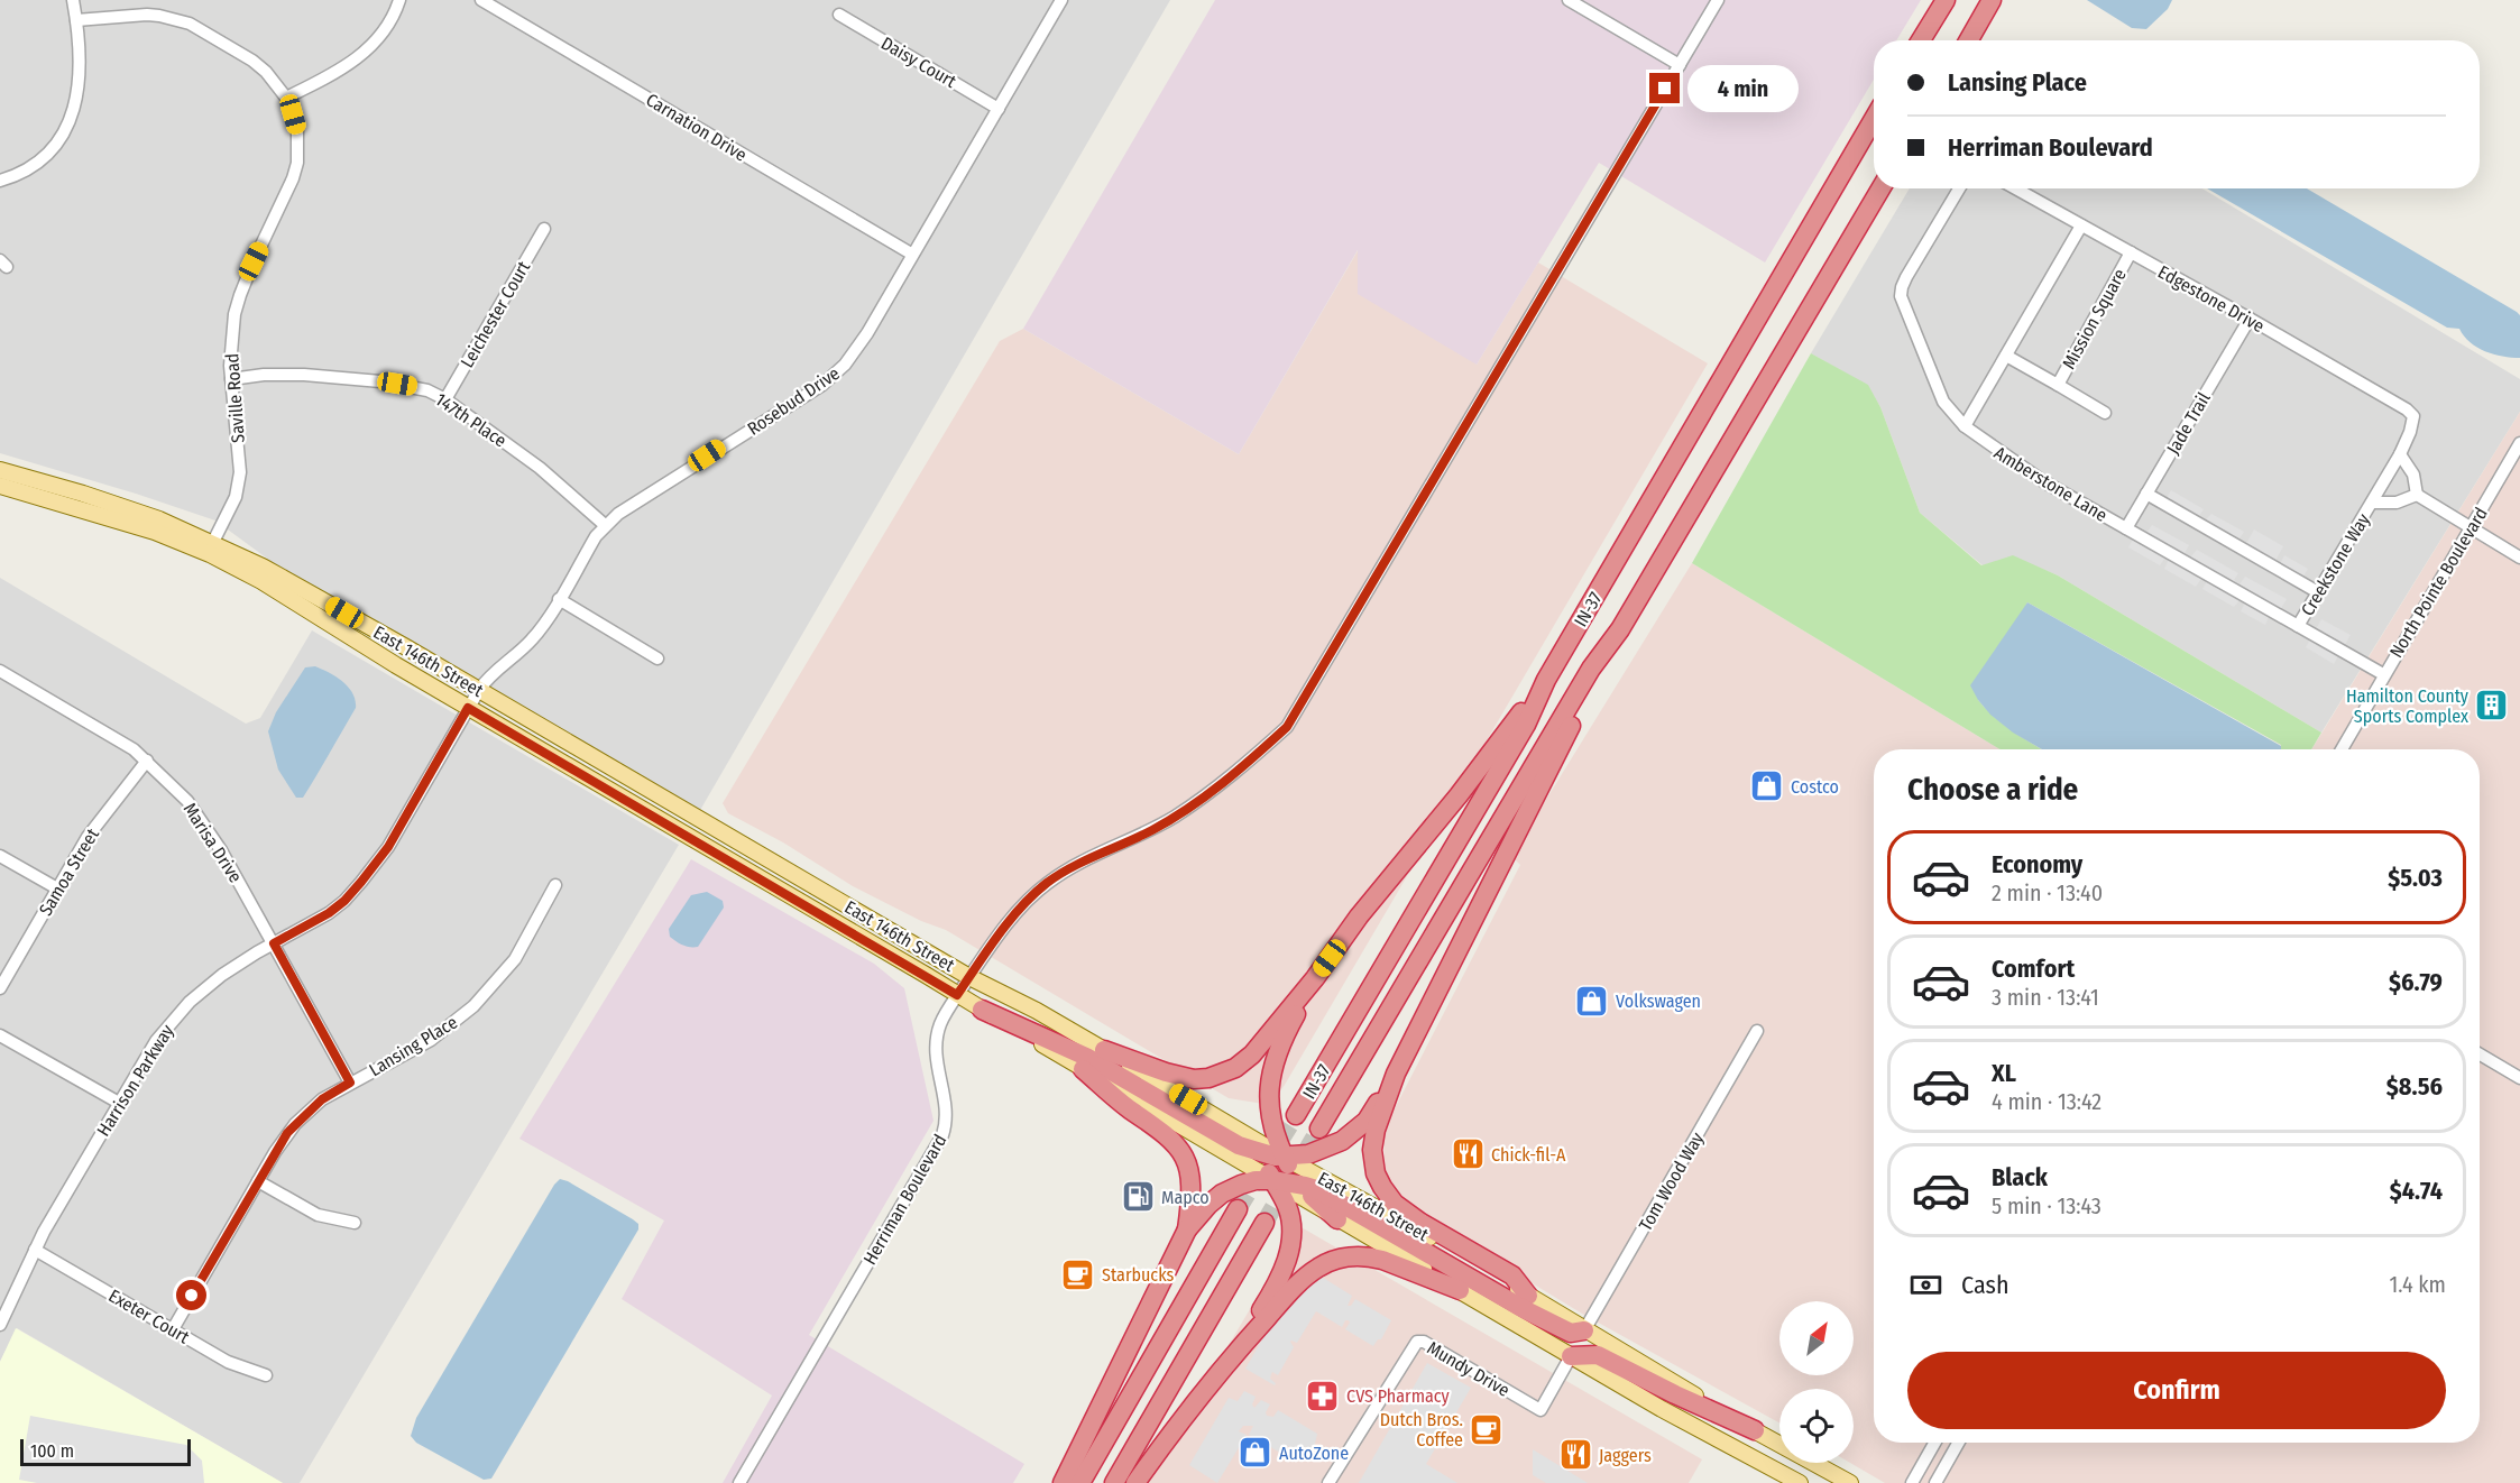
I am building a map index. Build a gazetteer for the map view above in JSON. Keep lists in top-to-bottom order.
{
  "streets": {
    "highway": ["IN-37"],
    "main road": ["East 146th Street"],
    "street": [
      "Daisy Court",
      "Carnation Drive",
      "Edgestone Drive",
      "Leichester Court",
      "Mission Square",
      "Saville Road",
      "Rosebud Drive",
      "147th Place",
      "Jade Trail",
      "Amberstone Lane",
      "Creekstone Way",
      "North Pointe Boulevard",
      "Marisa Drive",
      "Samoa Street",
      "Lansing Place",
      "Harrison Parkway",
      "Tom Wood Way",
      "Herriman Boulevard",
      "Exeter Court",
      "Mundy Drive"
    ]
  },
  "crossings": [
    ["Daisy Court", "Rosebud Drive"],
    ["Carnation Drive", "Rosebud Drive"],
    ["Edgestone Drive", "Mission Square"],
    ["Edgestone Drive", "Jade Trail"],
    ["Edgestone Drive", "Creekstone Way"],
    ["Leichester Court", "147th Place"],
    ["Saville Road", "147th Place"],
    ["Saville Road", "East 146th Street"],
    ["Rosebud Drive", "147th Place"],
    ["Rosebud Drive", "East 146th Street"],
    ["Rosebud Drive", "Harrison Parkway"],
    ["Jade Trail", "Amberstone Lane"],
    ["Amberstone Lane", "Creekstone Way"],
    ["Amberstone Lane", "North Pointe Boulevard"],
    ["East 146th Street", "Harrison Parkway"],
    ["East 146th Street", "Tom Wood Way"],
    ["East 146th Street", "Herriman Boulevard"],
    ["East 146th Street", "Mundy Drive"],
    ["Marisa Drive", "Samoa Street"],
    ["Marisa Drive", "Lansing Place"],
    ["Marisa Drive", "Harrison Parkway"],
    ["Lansing Place", "Exeter Court"],
    ["Harrison Parkway", "Exeter Court"]
  ],
  "places": {
    "building": ["Hamilton County Sports Complex"],
    "shop": ["Costco", "Volkswagen", "AutoZone"],
    "restaurant": ["Chick-fil-A", "Jaggers"],
    "fuel station": ["Mapco"],
    "cafe": ["Starbucks", "Dutch Bros. Coffee"],
    "pharmacy": ["CVS Pharmacy"]
  },
  "scale_bar": "100 m",
  "north": "top right",
  "page": {
    "banner": ["Lansing Place", "Herriman Boulevard"],
    "bubble": "4 min",
    "heading": "Choose a ride",
    "list": [
      {
        "name": "Economy",
        "note": "2 min · 13:40",
        "value": "$5.03"
      },
      {
        "name": "Comfort",
        "note": "3 min · 13:41",
        "value": "$6.79"
      },
      {
        "name": "XL",
        "note": "4 min · 13:42",
        "value": "$8.56"
      },
      {
        "name": "Black",
        "note": "5 min · 13:43",
        "value": "$4.74"
      }
    ],
    "pay": ["Cash", "1.4 km"],
    "buttons": "Confirm",
    "scale": "100 m"
  }
}
